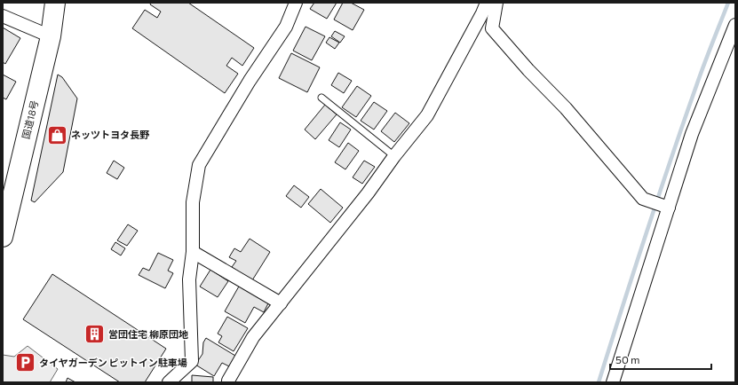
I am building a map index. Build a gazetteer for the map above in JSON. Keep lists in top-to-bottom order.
{
  "streets": {
    "highway": ["国道18号"]
  },
  "places": {
    "shop": ["ネッツトヨタ長野"],
    "building": ["営団住宅 柳原団地"],
    "parking": ["タイヤガーデン ピットイン駐車場"]
  },
  "scale_bar": "50 m"
}
